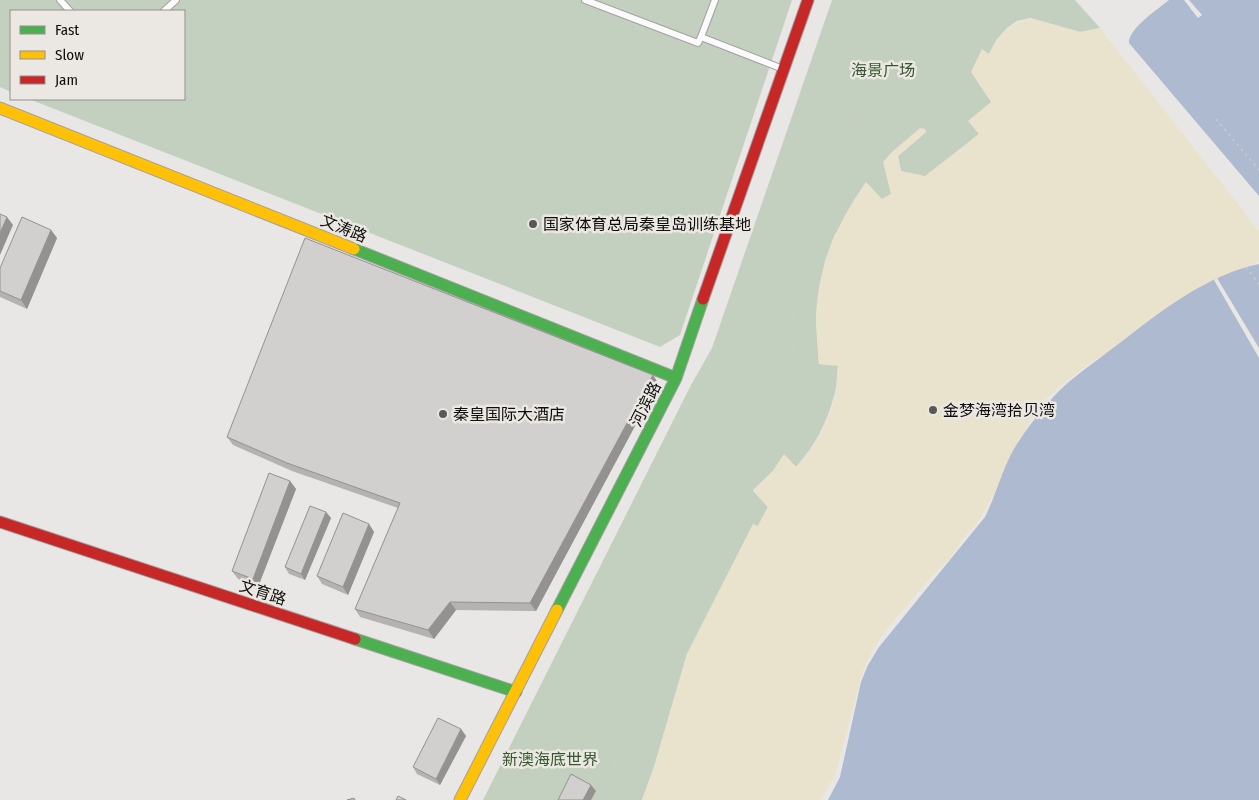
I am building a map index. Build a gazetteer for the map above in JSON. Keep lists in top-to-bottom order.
{
  "streets": {
    "street": ["文涛路", "河滨路", "文育路"]
  },
  "crossings": [
    ["文涛路", "河滨路"],
    ["河滨路", "文育路"]
  ],
  "parks": ["海景广场", "新澳海底世界"],
  "places": ["国家体育总局秦皇岛训练基地", "金梦海湾拾贝湾", "秦皇国际大酒店"],
  "legend": ["Fast", "Slow", "Jam"]
}
